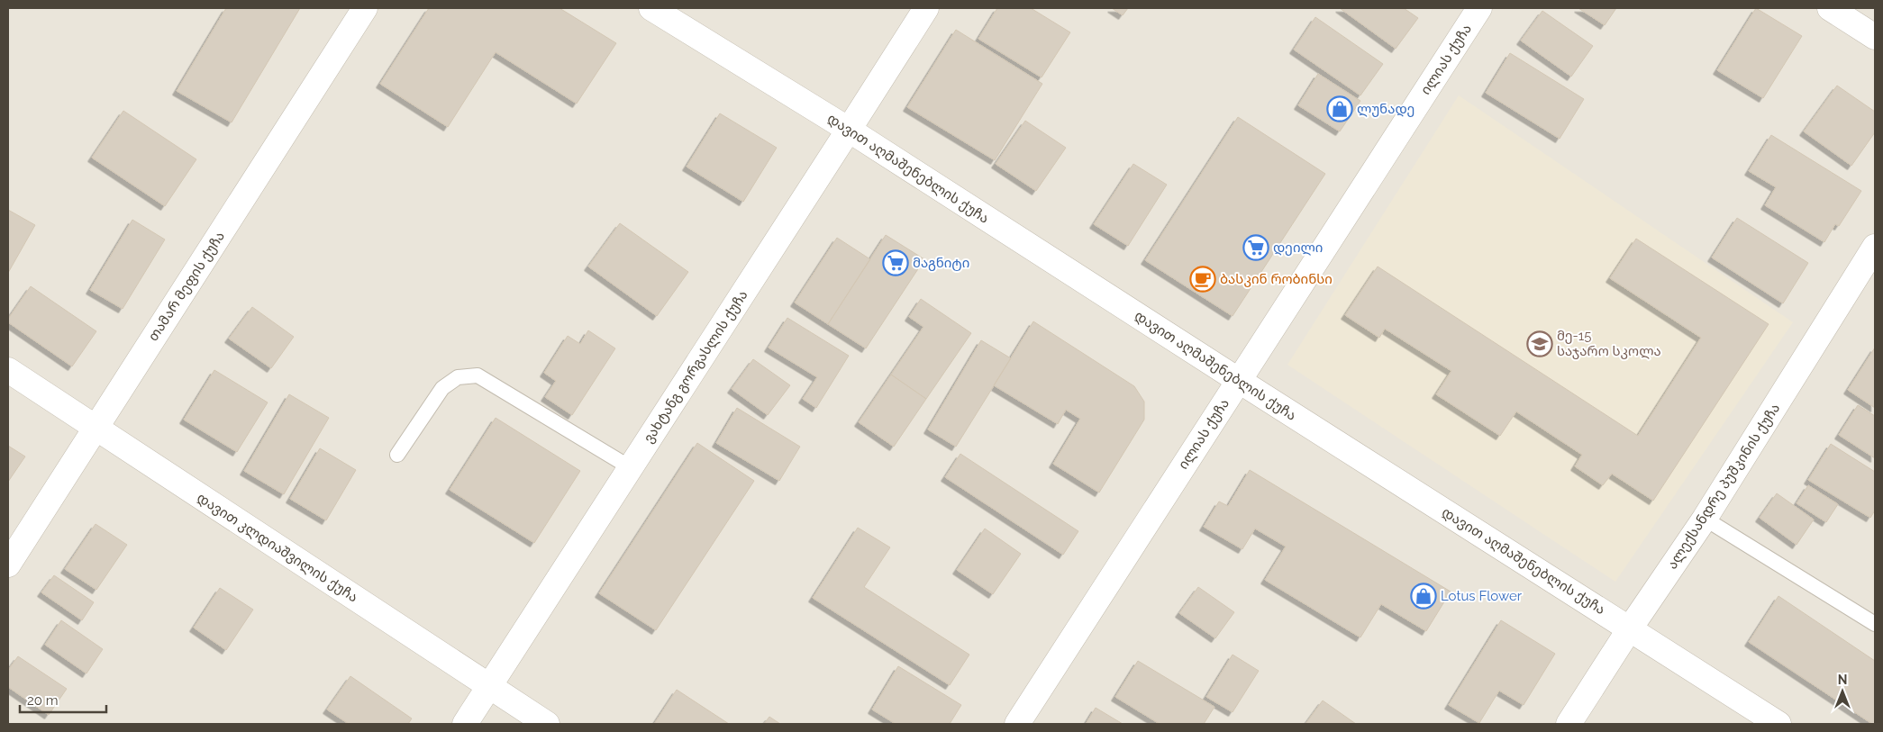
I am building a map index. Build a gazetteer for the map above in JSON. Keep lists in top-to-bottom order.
{
  "streets": {
    "street": [
      "ილიას ქუჩა",
      "დავით აღმაშენებლის ქუჩა",
      "თამარ მეფის ქუჩა",
      "ვახტანგ გორგასლის ქუჩა",
      "ალექსანდრე პუშკინის ქუჩა",
      "დავით კლდიაშვილის ქუჩა"
    ]
  },
  "crossings": [
    ["ილიას ქუჩა", "დავით აღმაშენებლის ქუჩა"],
    ["დავით აღმაშენებლის ქუჩა", "ვახტანგ გორგასლის ქუჩა"],
    ["დავით აღმაშენებლის ქუჩა", "ალექსანდრე პუშკინის ქუჩა"],
    ["თამარ მეფის ქუჩა", "დავით კლდიაშვილის ქუჩა"],
    ["ვახტანგ გორგასლის ქუჩა", "დავით კლდიაშვილის ქუჩა"]
  ],
  "places": {
    "shop": ["ლუნადე", "Lotus Flower"],
    "supermarket": ["დეილი", "მაგნიტი"],
    "cafe": ["ბასკინ რობინსი"],
    "school or university": ["მე-15 საჯარო სკოლა"]
  },
  "scale_bar": "20 m",
  "north": "top"
}
